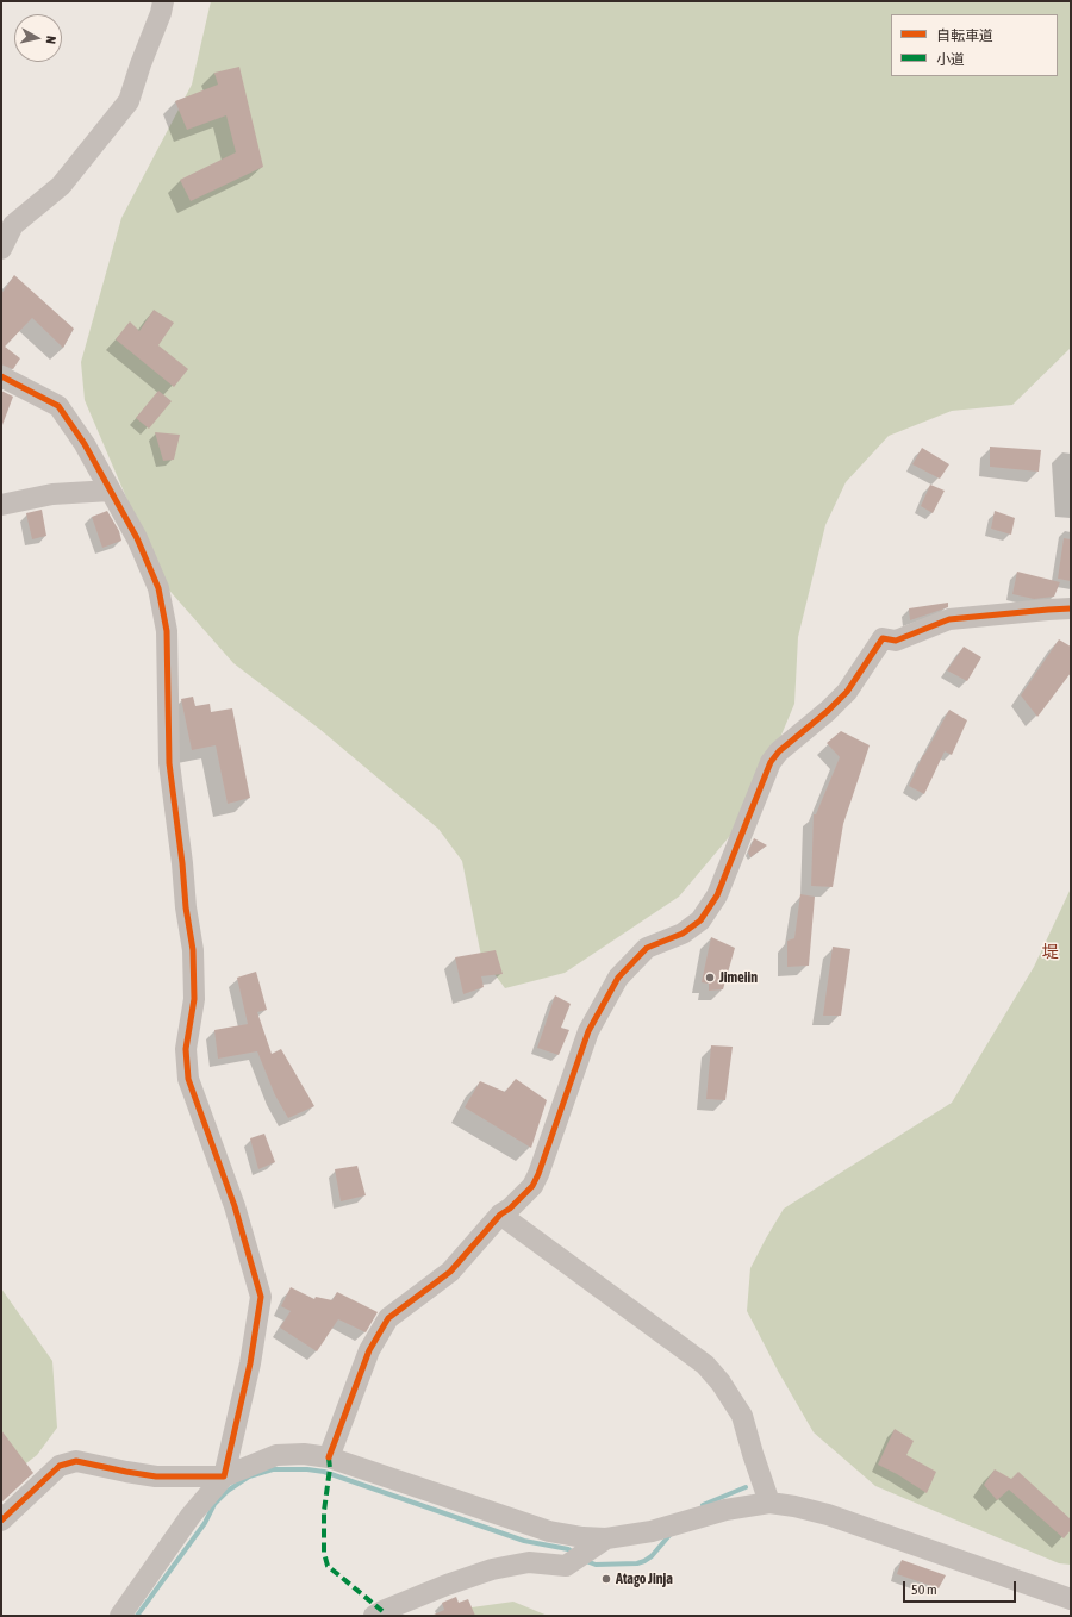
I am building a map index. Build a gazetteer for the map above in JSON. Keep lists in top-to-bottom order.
{
  "districts": ["堤"],
  "places": ["Jimeiin", "Atago Jinja"],
  "legend": ["自転車道", "小道"],
  "scale_bar": "50 m",
  "north": "right"
}
